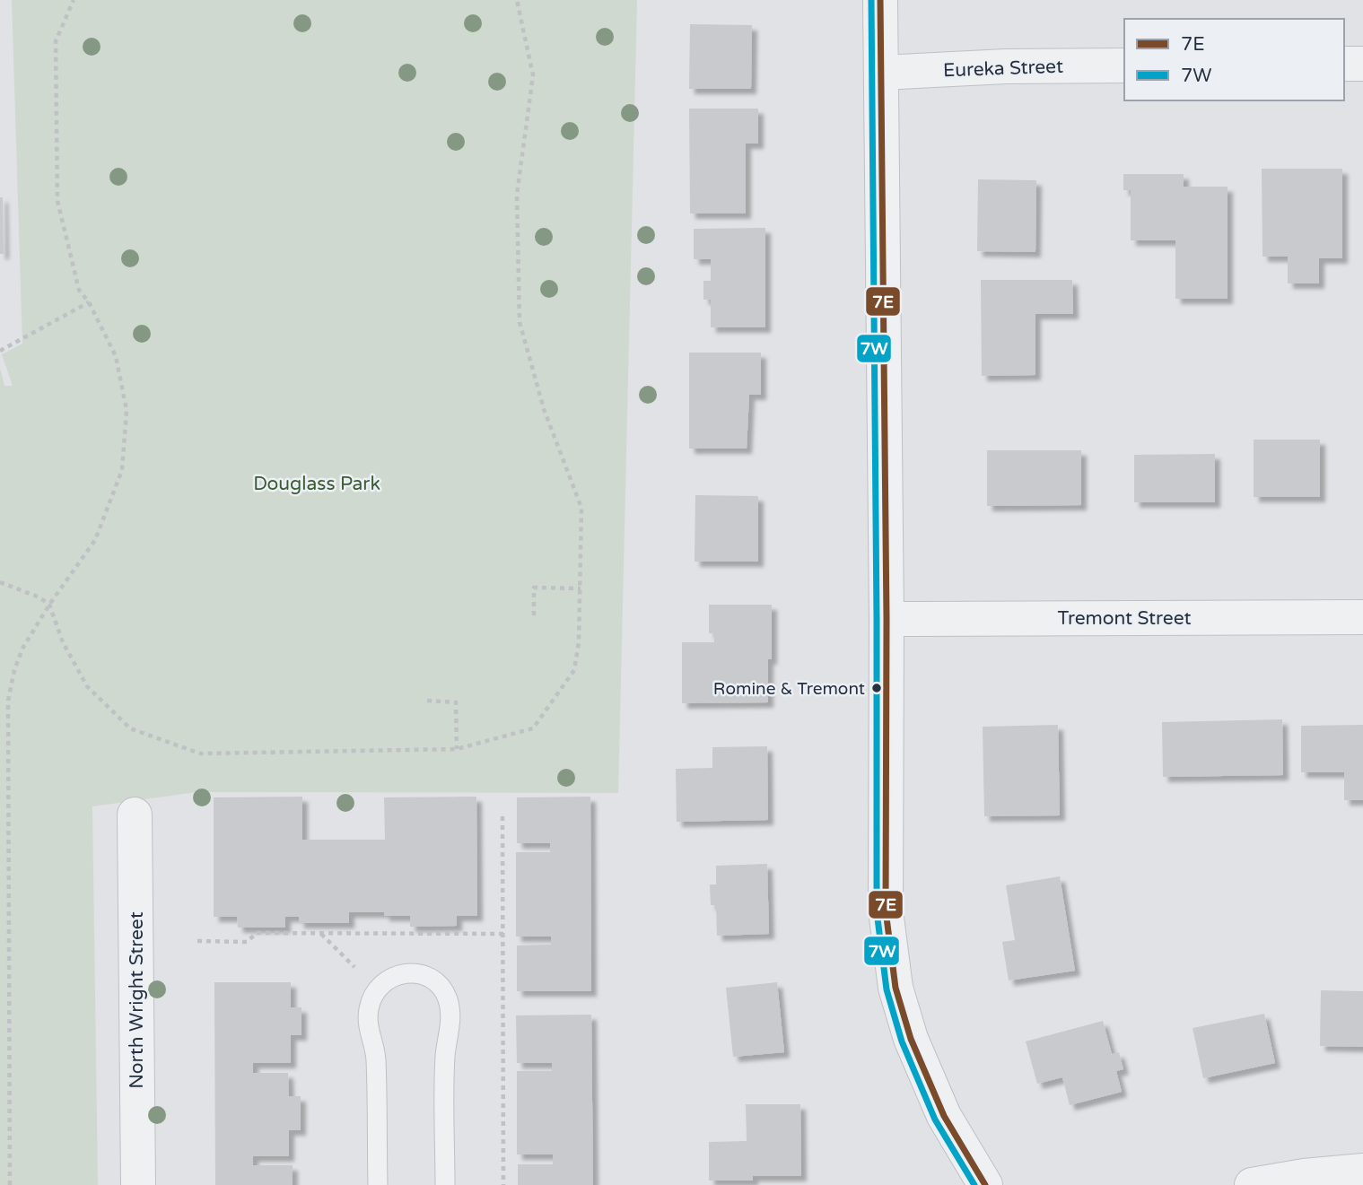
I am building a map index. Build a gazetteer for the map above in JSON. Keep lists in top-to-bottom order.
{
  "streets": {
    "street": ["Eureka Street", "Tremont Street", "North Wright Street"]
  },
  "parks": ["Douglass Park"],
  "places": ["Romine & Tremont"],
  "lines": ["transit line 7E", "transit line 7W"],
  "legend": ["7E", "7W"]
}
